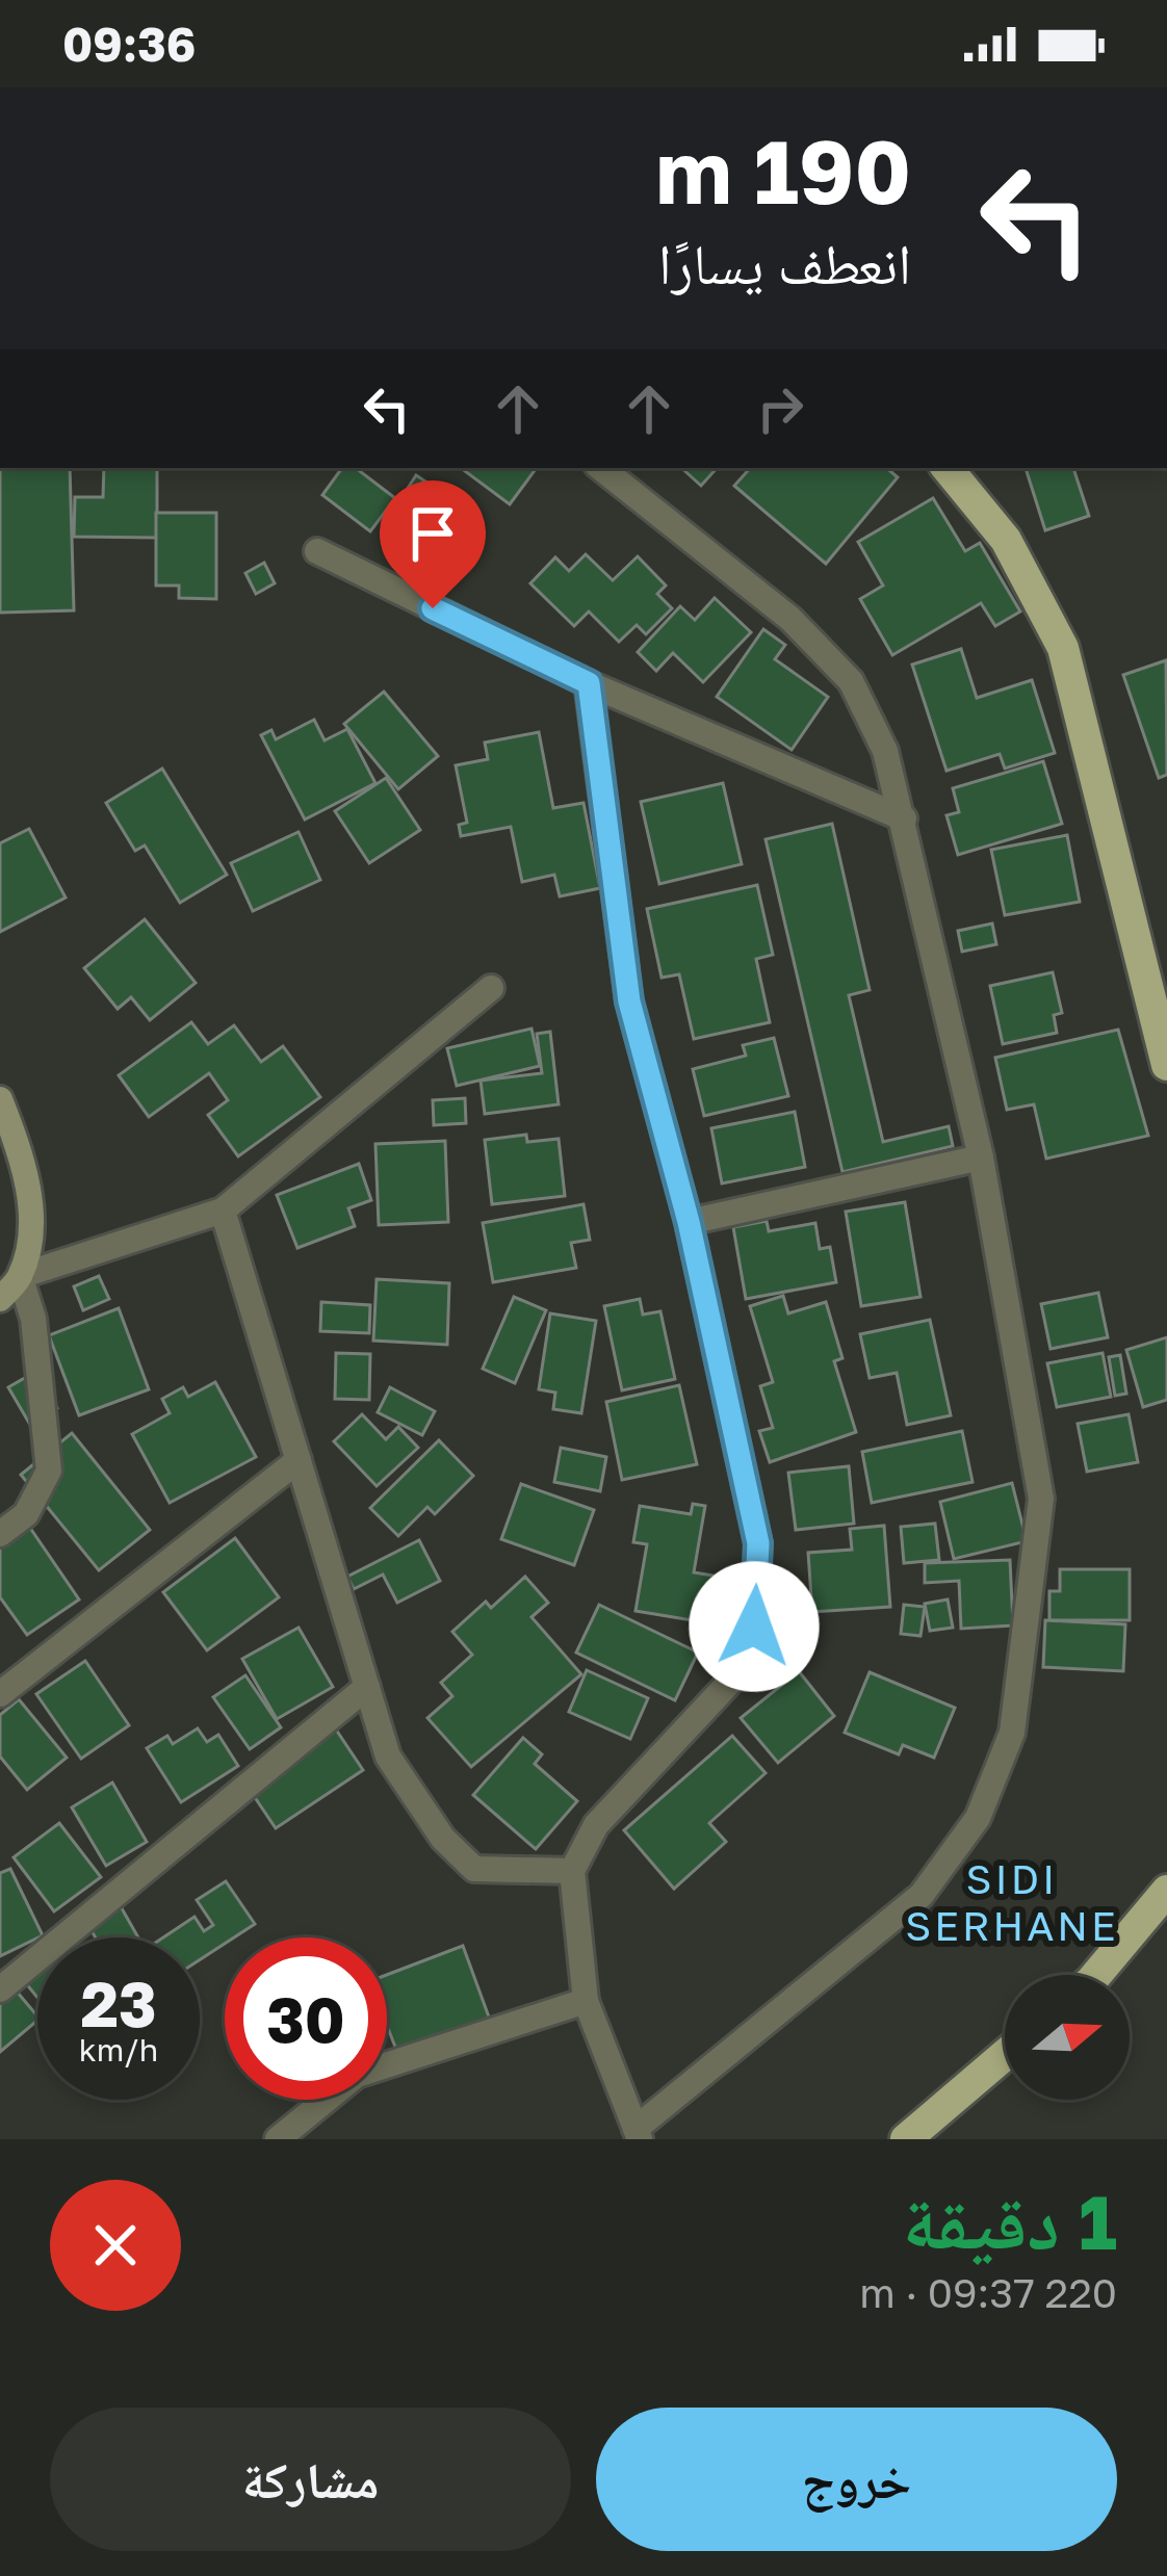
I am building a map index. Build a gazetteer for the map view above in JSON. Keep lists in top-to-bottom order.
{
  "districts": ["SIDI SERHANE"],
  "north": "right",
  "page": {
    "status": "09:36",
    "turn": ["190 m", "انعطف يسارًا"],
    "speed": "23 km/h",
    "limit": "30",
    "heading": ["1 دقيقة", "220 m · 09:37"],
    "buttons": ["خروج", "مشاركة"]
  }
}
